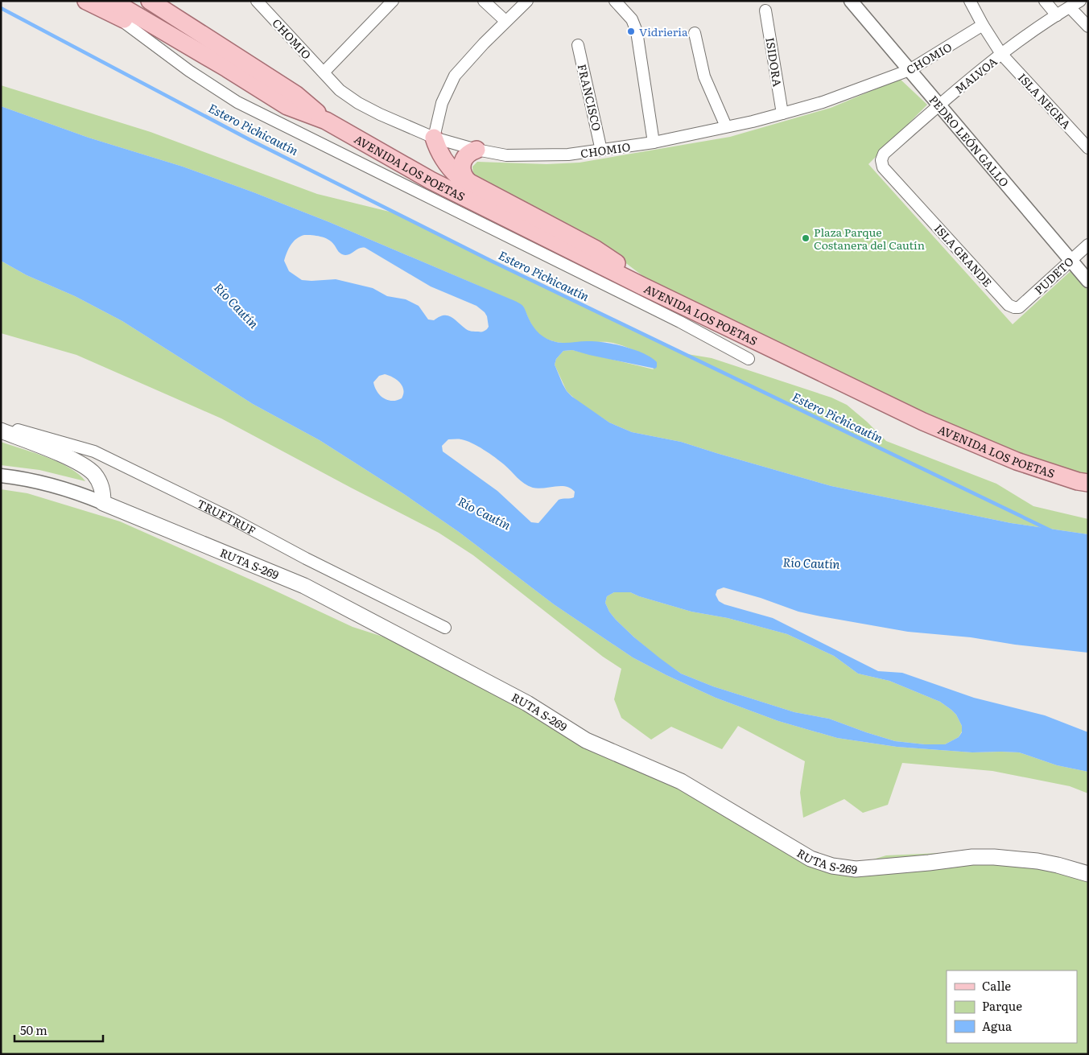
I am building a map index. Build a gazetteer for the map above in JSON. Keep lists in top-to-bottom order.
{
  "streets": {
    "main road": ["AVENIDA LOS POETAS", "RUTA S-269"],
    "street": [
      "CHOMIO",
      "ISIDORA",
      "MALVOA",
      "FRANCISCO",
      "ISLA NEGRA",
      "PEDRO LEÓN GALLO",
      "ISLA GRANDE",
      "PUDETO",
      "TRUFTRUF"
    ]
  },
  "crossings": [
    ["CHOMIO", "ISIDORA"],
    ["CHOMIO", "FRANCISCO"],
    ["CHOMIO", "ISLA NEGRA"],
    ["CHOMIO", "PEDRO LEÓN GALLO"],
    ["MALVOA", "ISLA NEGRA"],
    ["MALVOA", "PEDRO LEÓN GALLO"],
    ["MALVOA", "ISLA GRANDE"],
    ["PEDRO LEÓN GALLO", "PUDETO"],
    ["ISLA GRANDE", "PUDETO"]
  ],
  "water": ["Estero Pichicautín", "Río Cautín"],
  "places": ["Vidrieria", "Plaza Parque Costanera del Cautín"],
  "legend": ["Calle", "Parque", "Agua"],
  "scale_bar": "50 m"
}
